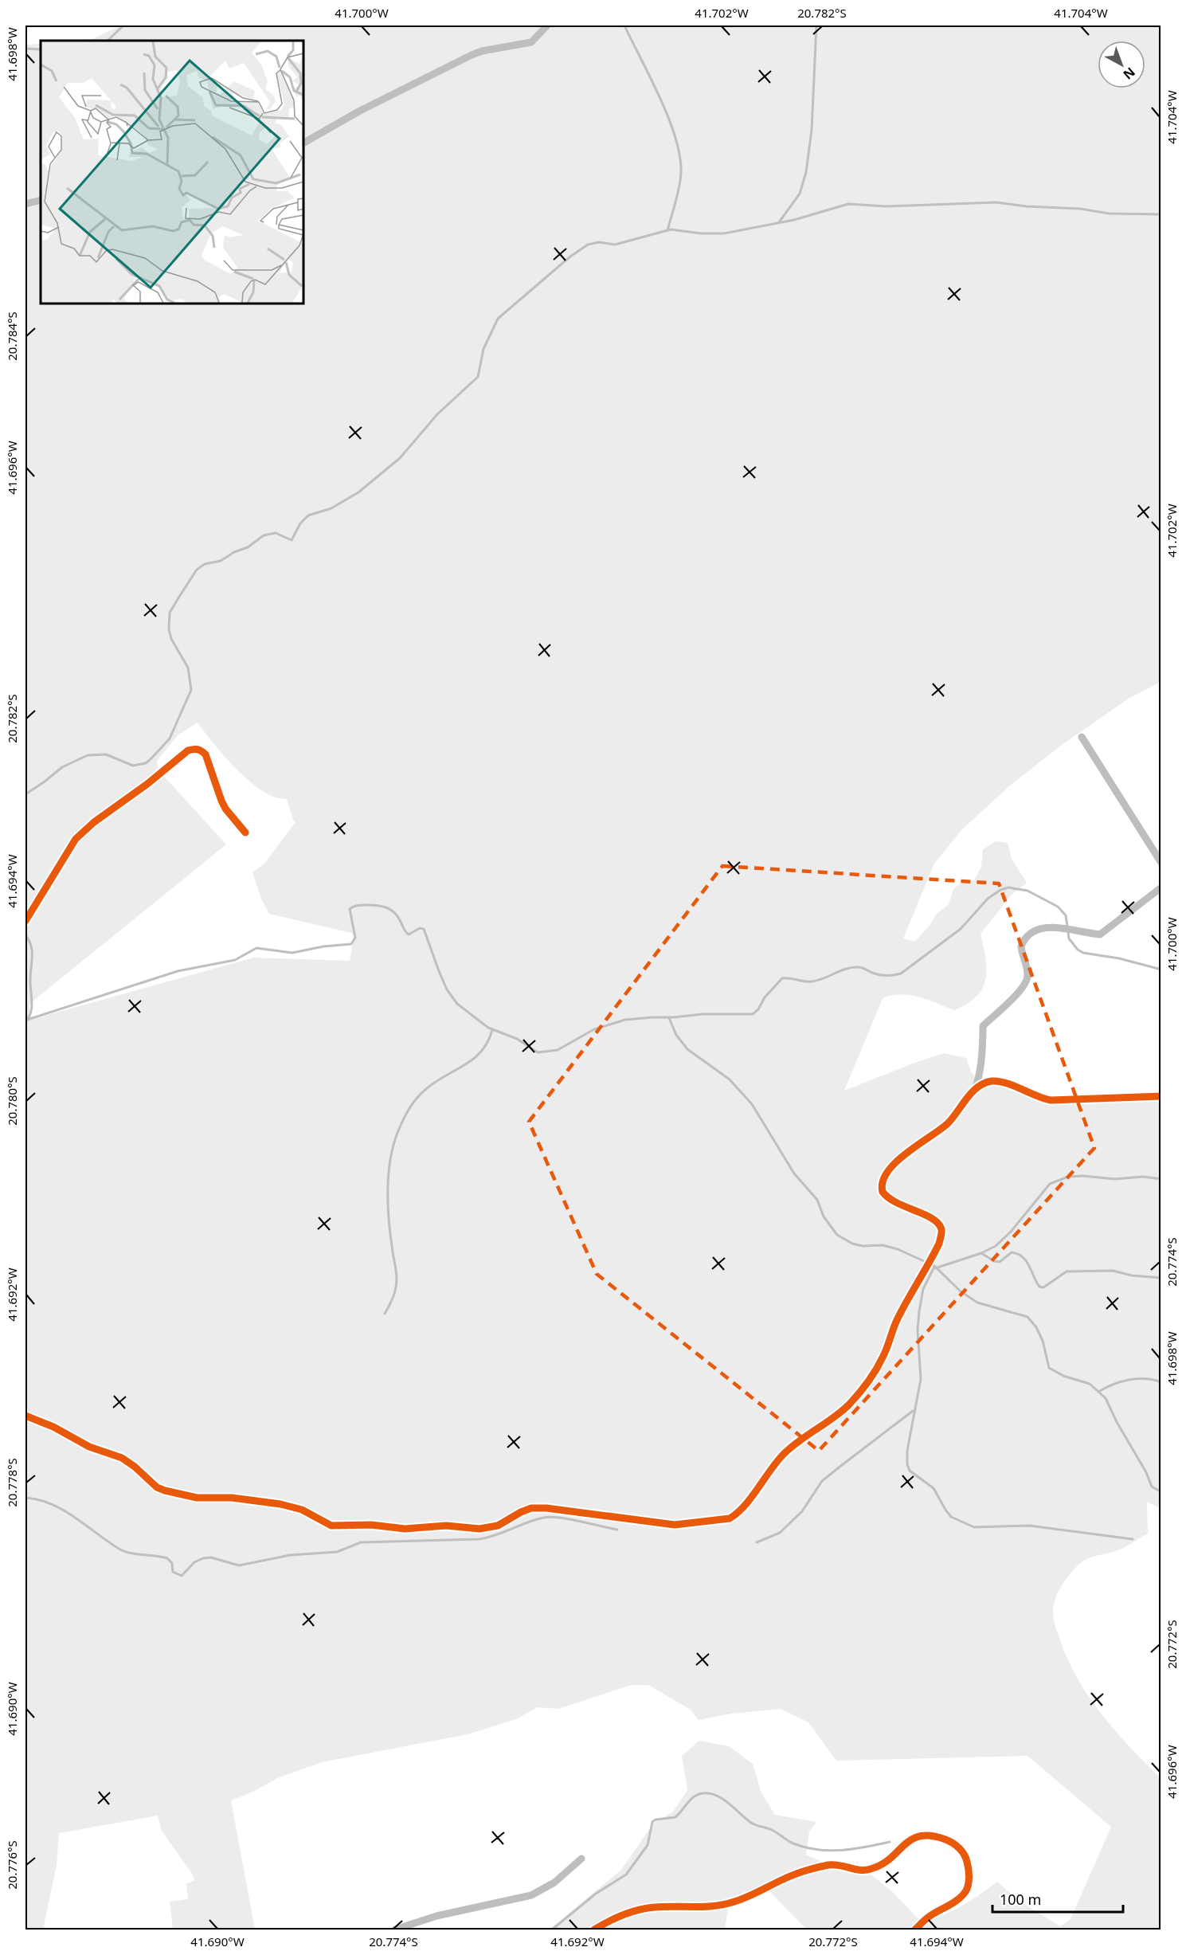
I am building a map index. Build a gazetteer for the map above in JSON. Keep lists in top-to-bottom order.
{
  "scale_bar": "100 m",
  "north": "bottom right",
  "coordinates": [
    "41.700°W",
    "41.702°W",
    "20.782°S",
    "41.704°W",
    "41.698°W",
    "20.784°S",
    "41.696°W",
    "41.694°W",
    "20.780°S",
    "20.774°S",
    "41.692°W",
    "20.778°S",
    "20.772°S",
    "41.690°W",
    "20.776°S"
  ]
}
